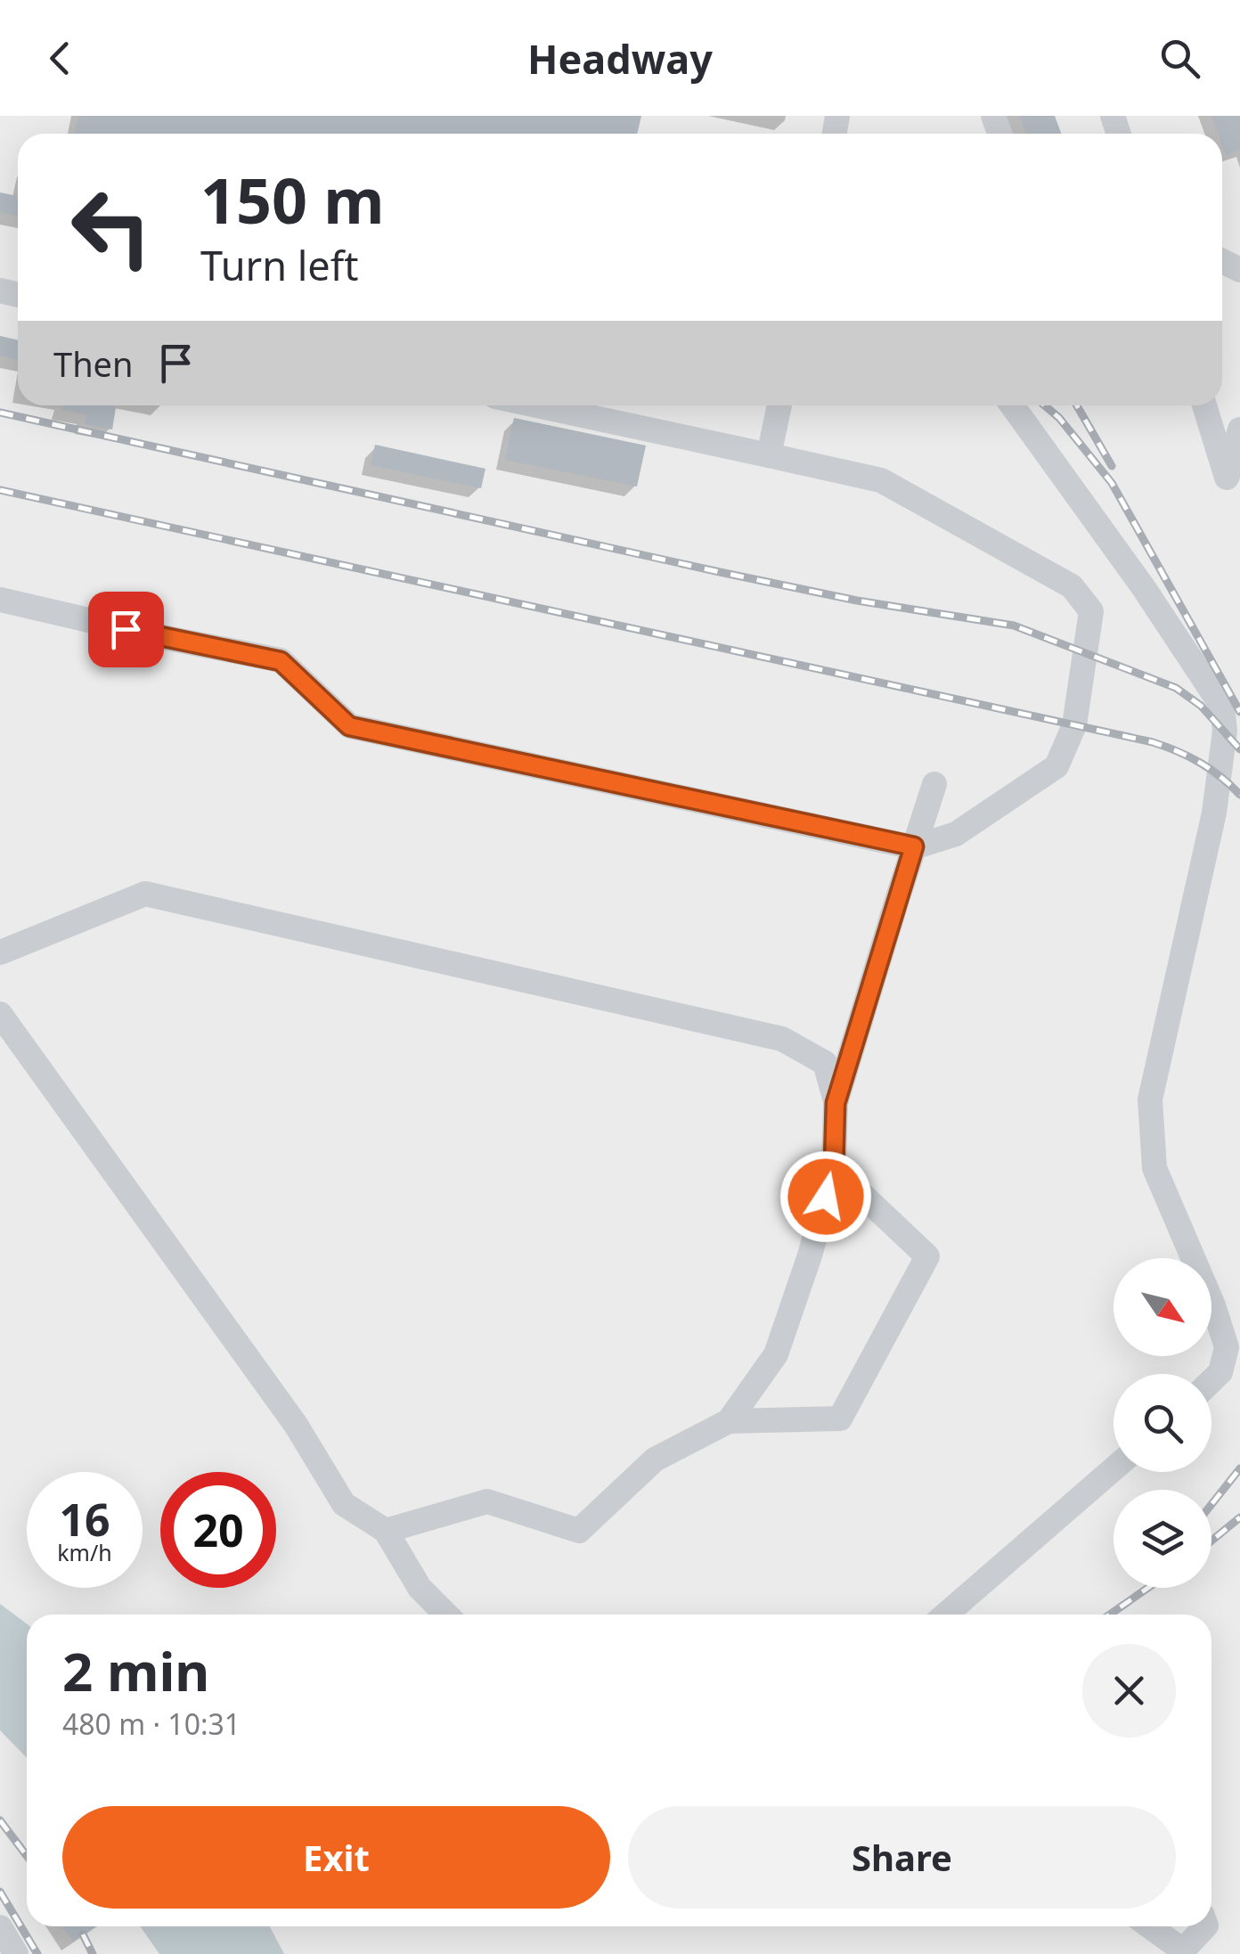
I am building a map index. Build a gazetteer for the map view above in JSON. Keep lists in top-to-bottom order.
{
  "north": "bottom right",
  "page": {
    "header": "Headway",
    "turn": ["150 m", "Turn left"],
    "then": "Then",
    "speed": "16 km/h",
    "limit": "20",
    "heading": ["2 min", "480 m · 10:31"],
    "buttons": ["Exit", "Share"]
  }
}
